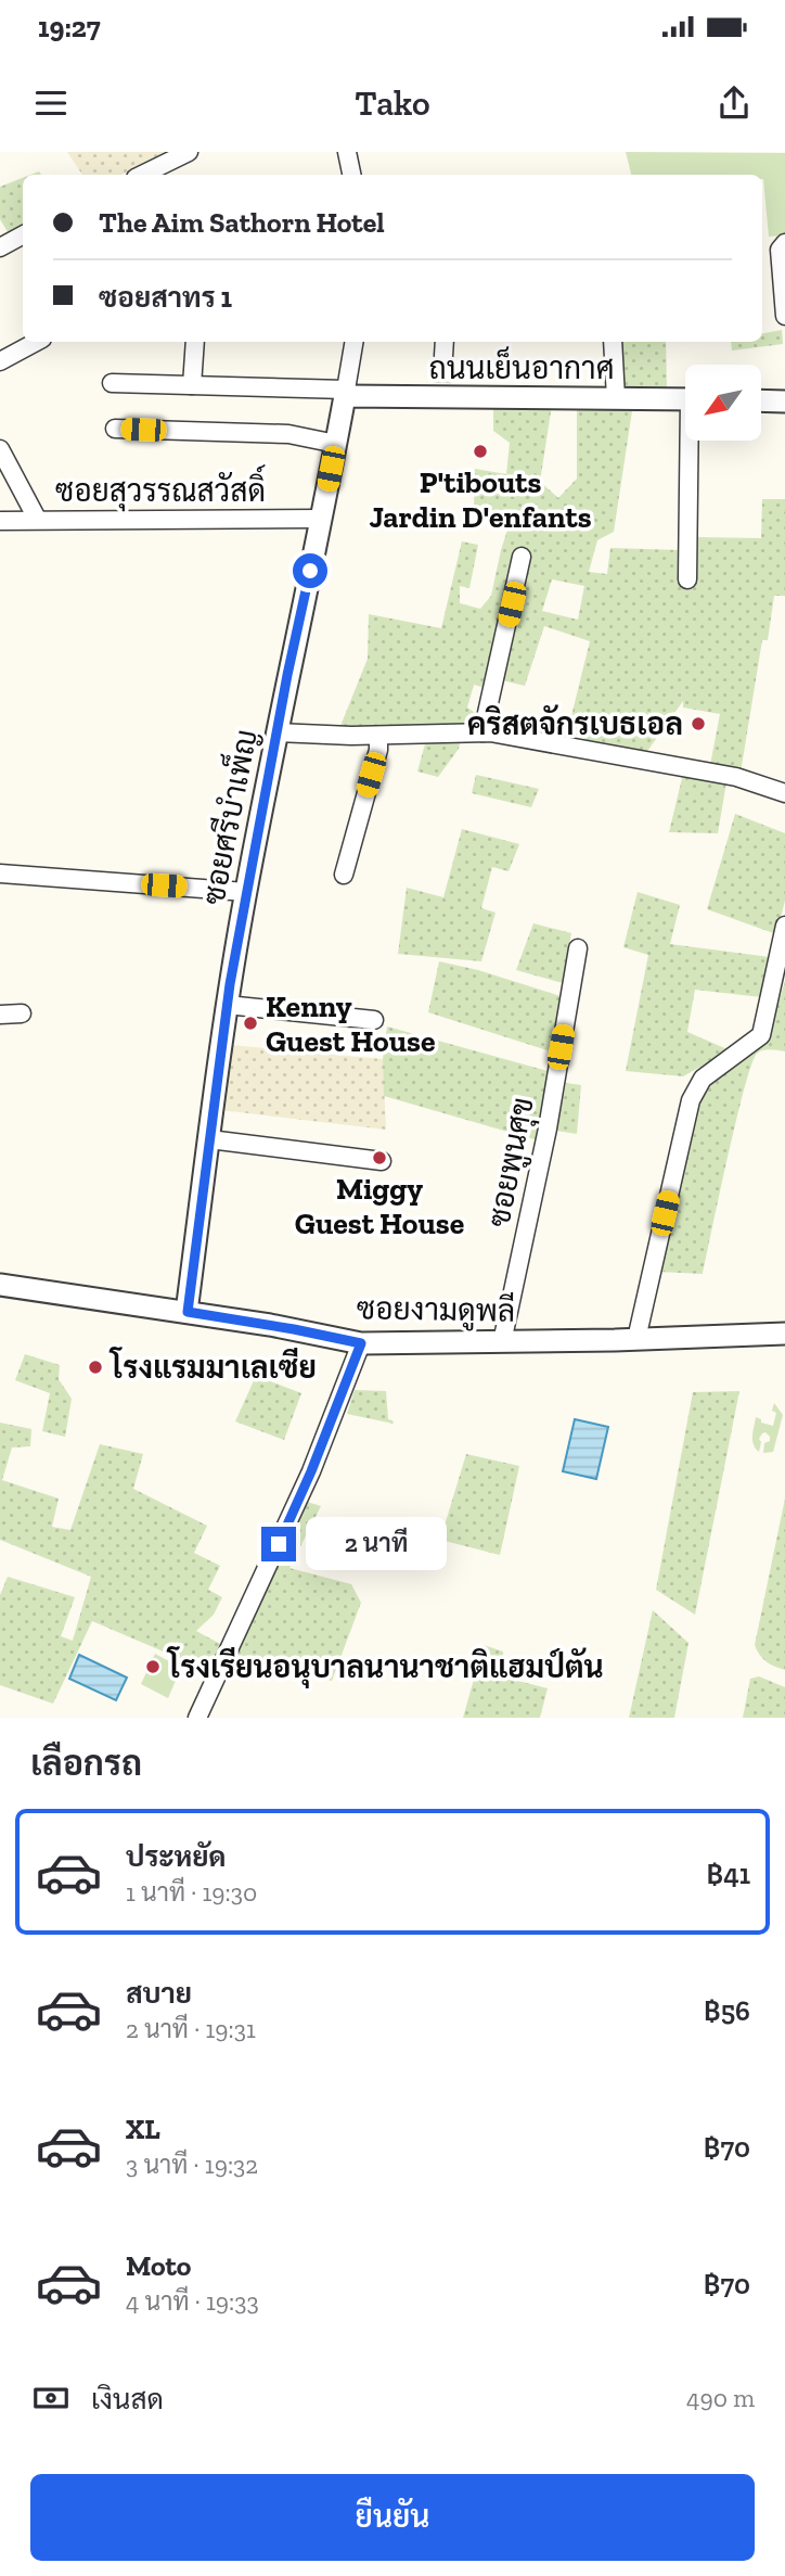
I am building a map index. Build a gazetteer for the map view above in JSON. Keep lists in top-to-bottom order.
{
  "streets": {
    "street": [
      "ถนนเย็นอากาศ",
      "ซอยสุวรรณสวัสดิ์",
      "ซอยศรีบำเพ็ญ",
      "ซอยพูนศุข",
      "ซอยงามดูพลี"
    ]
  },
  "crossings": [
    ["ถนนเย็นอากาศ", "ซอยศรีบำเพ็ญ"],
    ["ซอยสุวรรณสวัสดิ์", "ซอยศรีบำเพ็ญ"],
    ["ซอยศรีบำเพ็ญ", "ซอยงามดูพลี"],
    ["ซอยพูนศุข", "ซอยงามดูพลี"]
  ],
  "places": [
    "P'tibouts Jardin D'enfants",
    "คริสตจักรเบธเอล",
    "Kenny Guest House",
    "Miggy Guest House",
    "โรงแรมมาเลเซีย",
    "โรงเรียนอนุบาลนานาชาติแฮมป์ตัน"
  ],
  "north": "bottom left",
  "page": {
    "status": "19:27",
    "header": "Tako",
    "banner": ["The Aim Sathorn Hotel", "ซอยสาทร 1"],
    "bubble": "2 นาที",
    "heading": "เลือกรถ",
    "list": [
      {
        "name": "ประหยัด",
        "note": "1 นาที · 19:30",
        "value": "฿41"
      },
      {
        "name": "สบาย",
        "note": "2 นาที · 19:31",
        "value": "฿56"
      },
      {
        "name": "XL",
        "note": "3 นาที · 19:32",
        "value": "฿70"
      },
      {
        "name": "Moto",
        "note": "4 นาที · 19:33",
        "value": "฿70"
      }
    ],
    "pay": ["เงินสด", "490 m"],
    "buttons": "ยืนยัน"
  }
}
